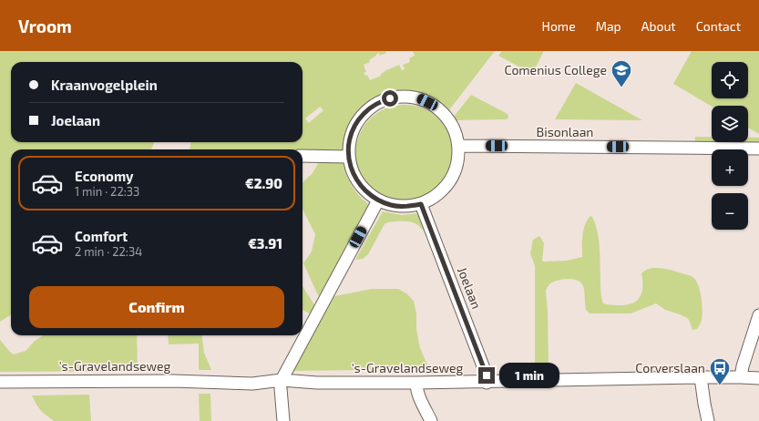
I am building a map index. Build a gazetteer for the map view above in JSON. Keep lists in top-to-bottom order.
{
  "streets": {
    "street": ["Bisonlaan", "Joelaan", "'s-Gravelandseweg"]
  },
  "crossings": [
    ["Bisonlaan", "Joelaan"],
    ["Joelaan", "'s-Gravelandseweg"]
  ],
  "places": {
    "school or university": ["Comenius College"],
    "bus stop": ["Corverslaan"]
  },
  "page": {
    "header": "Vroom",
    "nav": [
      "Home",
      "Map",
      "About",
      "Contact"
    ],
    "map_buttons": ["+", "−"],
    "banner": ["Kraanvogelplein", "Joelaan"],
    "list": [
      {
        "name": "Economy",
        "note": "1 min · 22:33",
        "value": "€2.90"
      },
      {
        "name": "Comfort",
        "note": "2 min · 22:34",
        "value": "€3.91"
      }
    ],
    "buttons": "Confirm",
    "bubble": "1 min"
  }
}
